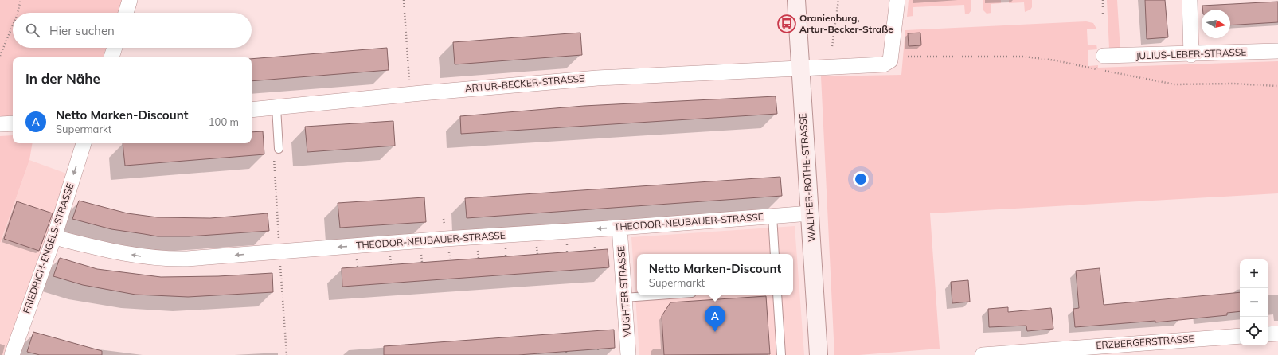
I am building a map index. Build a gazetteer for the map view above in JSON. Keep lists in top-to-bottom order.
{
  "streets": {
    "street": [
      "JULIUS-LEBER-STRASSE",
      "ARTUR-BECKER-STRASSE",
      "WALTHER-BOTHE-STRASSE",
      "THEODOR-NEUBAUER-STRASSE",
      "FRIEDRICH-ENGELS-STRASSE",
      "VUGHTER STRASSE",
      "ERZBERGERSTRASSE"
    ]
  },
  "crossings": [
    ["ARTUR-BECKER-STRASSE", "WALTHER-BOTHE-STRASSE"],
    ["WALTHER-BOTHE-STRASSE", "THEODOR-NEUBAUER-STRASSE"],
    ["THEODOR-NEUBAUER-STRASSE", "FRIEDRICH-ENGELS-STRASSE"],
    ["THEODOR-NEUBAUER-STRASSE", "VUGHTER STRASSE"]
  ],
  "one_way": ["THEODOR-NEUBAUER-STRASSE", "FRIEDRICH-ENGELS-STRASSE"],
  "places": {
    "bus stop": ["Oranienburg, Artur-Becker-Straße"]
  },
  "north": "right",
  "page": {
    "search": "Hier suchen",
    "heading": "In der Nähe",
    "list": [
      {
        "mark": "A",
        "name": "Netto Marken-Discount",
        "note": "Supermarkt",
        "value": "100 m"
      }
    ],
    "popup": ["Netto Marken-Discount", "Supermarkt"],
    "map_buttons": ["+", "−"],
    "pins": "A"
  }
}
